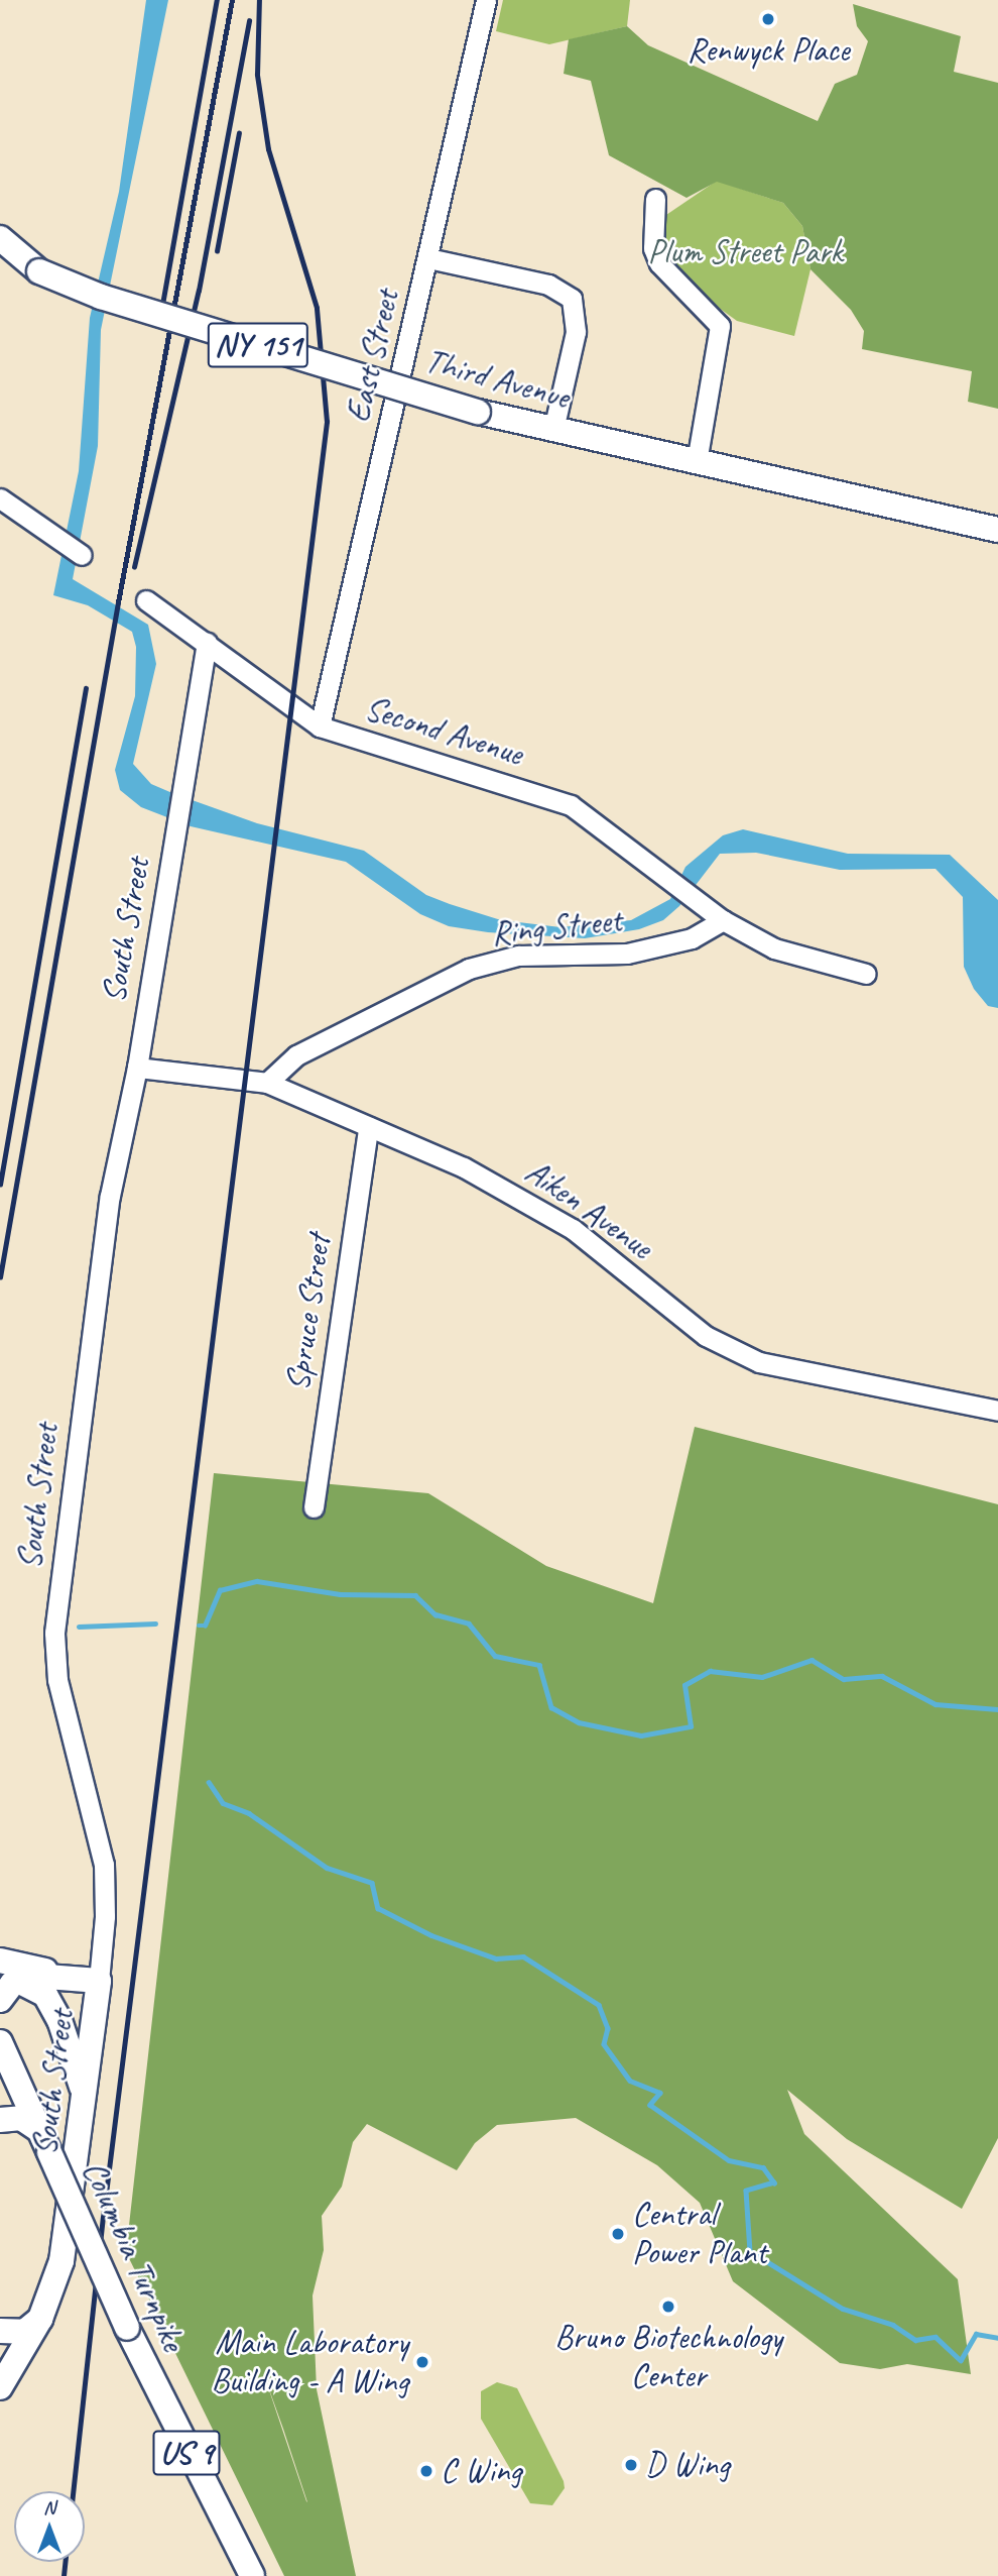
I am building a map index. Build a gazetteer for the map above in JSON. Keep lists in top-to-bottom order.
{
  "streets": {
    "main road": [
      "NY 151",
      "Third Avenue",
      "South Street",
      "Columbia Turnpike",
      "US 9"
    ],
    "street": [
      "East Street",
      "Second Avenue",
      "Ring Street",
      "Aiken Avenue",
      "Spruce Street"
    ]
  },
  "crossings": [
    ["East Street", "Second Avenue"],
    ["Second Avenue", "Ring Street"],
    ["Second Avenue", "South Street"],
    ["Ring Street", "Aiken Avenue"],
    ["South Street", "Aiken Avenue"],
    ["Aiken Avenue", "Spruce Street"]
  ],
  "parks": ["Plum Street Park"],
  "places": [
    "Renwyck Place",
    "Central Power Plant",
    "Bruno Biotechnology Center",
    "Main Laboratory Building - A Wing",
    "D Wing",
    "C Wing"
  ],
  "north": "top"
}
